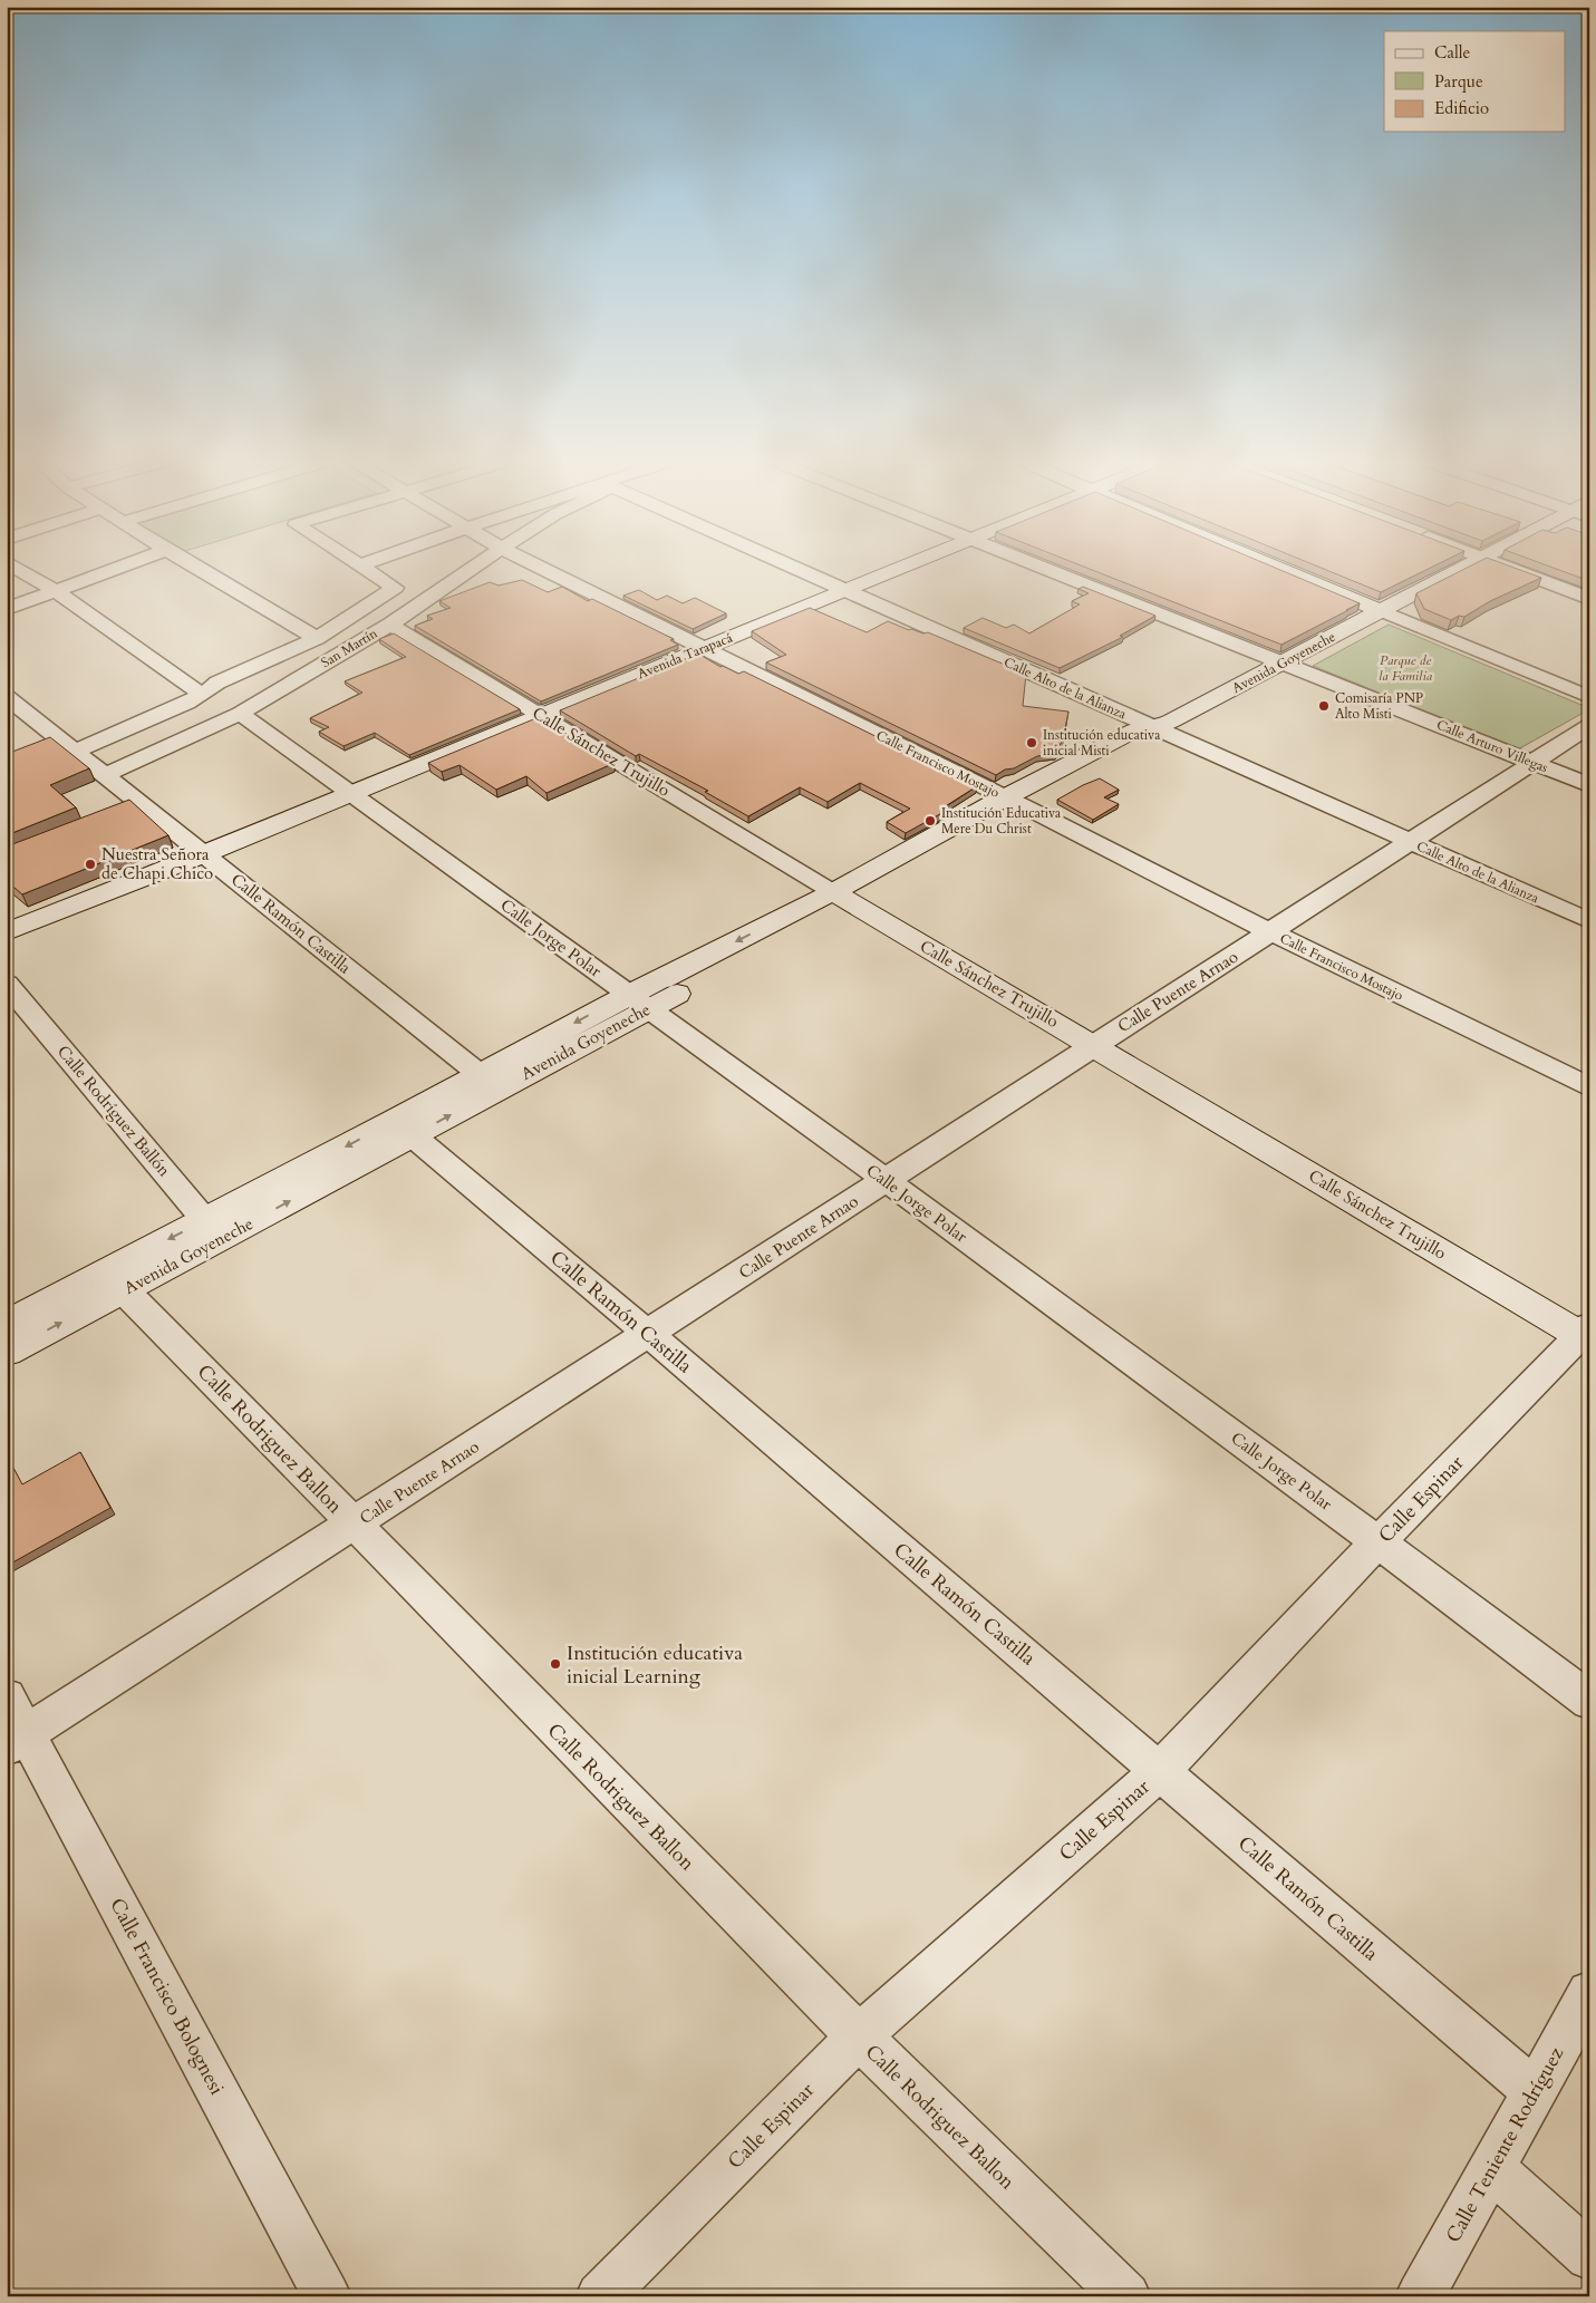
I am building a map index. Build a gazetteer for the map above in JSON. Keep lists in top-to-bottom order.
{
  "streets": {
    "street": [
      "San Martín",
      "Avenida Tarapacá",
      "Avenida Goyeneche",
      "Calle Alto de la Alianza",
      "Calle Arturo Villegas",
      "Calle Sánchez Trujillo",
      "Calle Francisco Mostajo",
      "Calle Ramón Castilla",
      "Calle Jorge Polar",
      "Calle Puente Arnao",
      "Calle Rodríguez Ballón",
      "Calle Rodriguez Ballon",
      "Calle Espinar",
      "Calle Francisco Bolognesi",
      "Calle Teniente Rodríguez"
    ]
  },
  "crossings": [
    ["San Martín", "Calle Sánchez Trujillo"],
    ["San Martín", "Calle Ramón Castilla"],
    ["San Martín", "Calle Jorge Polar"],
    ["Avenida Tarapacá", "Calle Alto de la Alianza"],
    ["Avenida Tarapacá", "Calle Sánchez Trujillo"],
    ["Avenida Tarapacá", "Calle Francisco Mostajo"],
    ["Avenida Tarapacá", "Calle Ramón Castilla"],
    ["Avenida Tarapacá", "Calle Jorge Polar"],
    ["Avenida Goyeneche", "Calle Alto de la Alianza"],
    ["Avenida Goyeneche", "Calle Arturo Villegas"],
    ["Avenida Goyeneche", "Calle Sánchez Trujillo"],
    ["Avenida Goyeneche", "Calle Francisco Mostajo"],
    ["Avenida Goyeneche", "Calle Ramón Castilla"],
    ["Avenida Goyeneche", "Calle Jorge Polar"],
    ["Avenida Goyeneche", "Calle Rodríguez Ballón"],
    ["Avenida Goyeneche", "Calle Rodriguez Ballon"],
    ["Calle Alto de la Alianza", "Calle Puente Arnao"],
    ["Calle Arturo Villegas", "Calle Puente Arnao"],
    ["Calle Sánchez Trujillo", "Calle Puente Arnao"],
    ["Calle Sánchez Trujillo", "Calle Espinar"],
    ["Calle Francisco Mostajo", "Calle Puente Arnao"],
    ["Calle Ramón Castilla", "Calle Puente Arnao"],
    ["Calle Ramón Castilla", "Calle Espinar"],
    ["Calle Ramón Castilla", "Calle Teniente Rodríguez"],
    ["Calle Jorge Polar", "Calle Puente Arnao"],
    ["Calle Jorge Polar", "Calle Espinar"],
    ["Calle Puente Arnao", "Calle Rodriguez Ballon"],
    ["Calle Puente Arnao", "Calle Francisco Bolognesi"],
    ["Calle Rodriguez Ballon", "Calle Espinar"]
  ],
  "parks": ["Parque de la Familia"],
  "places": [
    "Comisaría PNP Alto Misti",
    "Institución educativa inicial Misti",
    "Institución Educativa Mere Du Christ",
    "Nuestra Señora de Chapi Chico",
    "Institución educativa inicial Learning"
  ],
  "legend": ["Calle", "Parque", "Edificio"]
}
